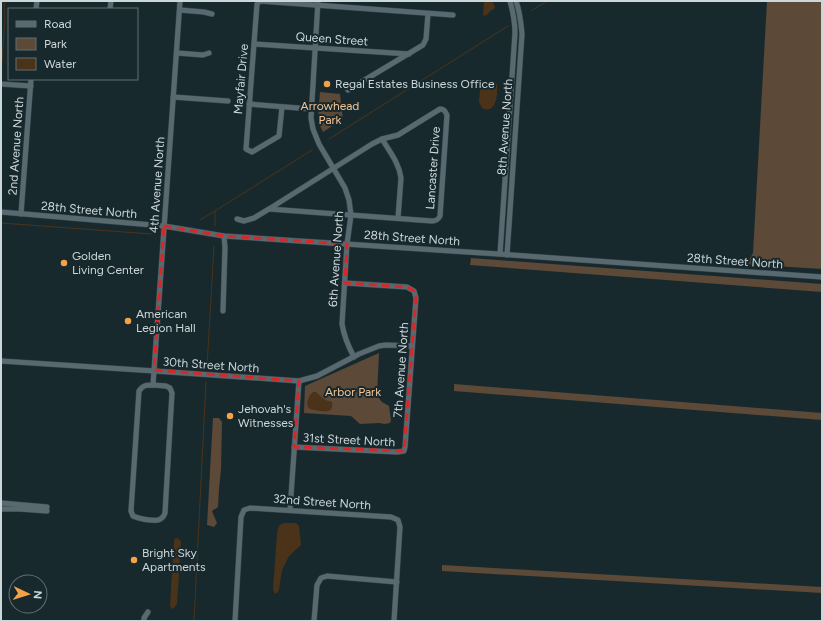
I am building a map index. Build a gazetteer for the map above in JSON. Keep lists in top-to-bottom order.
{
  "streets": {
    "street": [
      "Queen Street",
      "Mayfair Drive",
      "8th Avenue North",
      "2nd Avenue North",
      "Lancaster Drive",
      "4th Avenue North",
      "28th Street North",
      "6th Avenue North",
      "30th Street North",
      "7th Avenue North",
      "31st Street North",
      "32nd Street North"
    ]
  },
  "crossings": [
    ["Queen Street", "Mayfair Drive"],
    ["Queen Street", "6th Avenue North"],
    ["Mayfair Drive", "6th Avenue North"],
    ["8th Avenue North", "28th Street North"],
    ["2nd Avenue North", "28th Street North"],
    ["Lancaster Drive", "6th Avenue North"],
    ["4th Avenue North", "28th Street North"],
    ["4th Avenue North", "30th Street North"],
    ["28th Street North", "6th Avenue North"],
    ["6th Avenue North", "30th Street North"],
    ["6th Avenue North", "7th Avenue North"],
    ["30th Street North", "7th Avenue North"],
    ["7th Avenue North", "31st Street North"]
  ],
  "parks": ["Arrowhead Park", "Arbor Park"],
  "places": [
    "Regal Estates Business Office",
    "Golden Living Center",
    "American Legion Hall",
    "Jehovah's Witnesses",
    "Bright Sky Apartments"
  ],
  "legend": ["Road", "Park", "Water"],
  "north": "right"
}
